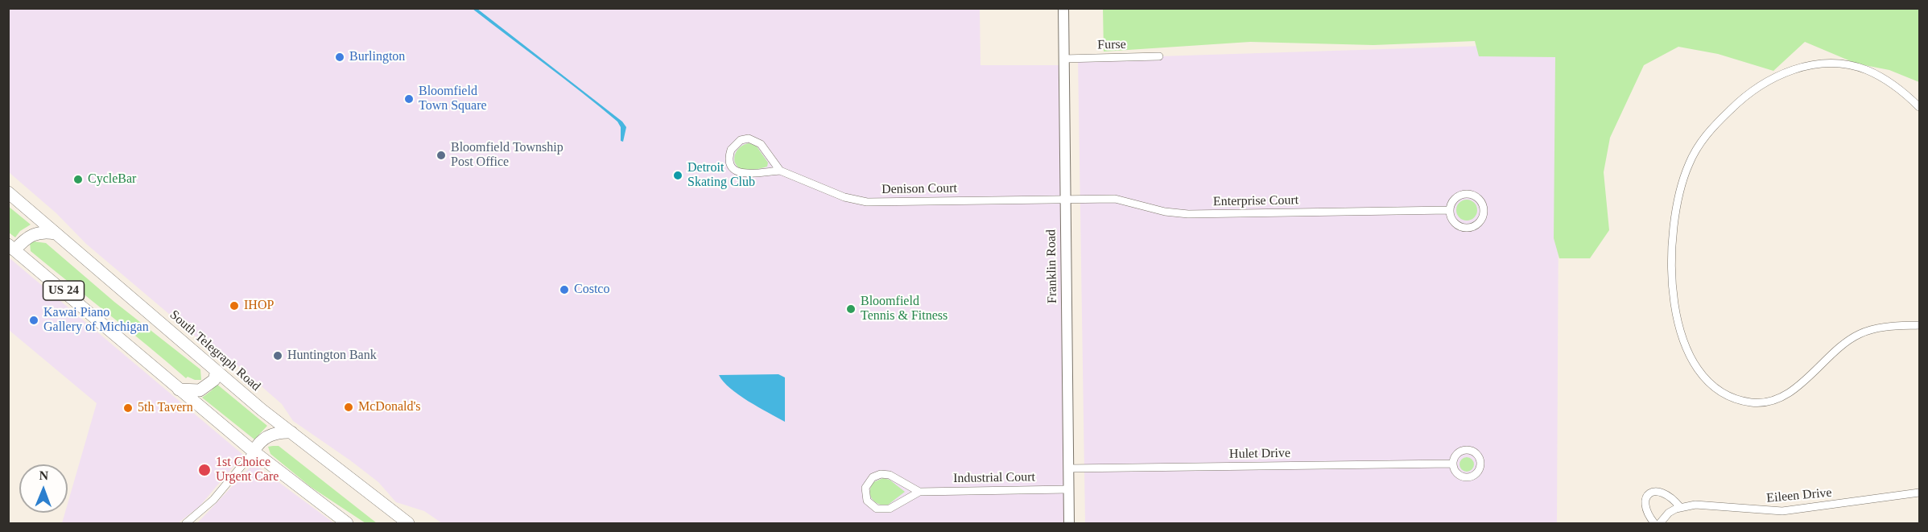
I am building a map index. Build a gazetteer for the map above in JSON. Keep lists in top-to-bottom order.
{
  "streets": {
    "highway": ["US 24", "South Telegraph Road"],
    "street": [
      "Furse",
      "Denison Court",
      "Enterprise Court",
      "Franklin Road",
      "Hulet Drive",
      "Industrial Court",
      "Eileen Drive"
    ]
  },
  "crossings": [
    ["Furse", "Franklin Road"],
    ["Denison Court", "Enterprise Court"],
    ["Denison Court", "Franklin Road"],
    ["Enterprise Court", "Franklin Road"],
    ["Franklin Road", "Hulet Drive"],
    ["Franklin Road", "Industrial Court"]
  ],
  "places": [
    "Burlington",
    "Bloomfield Town Square",
    "Bloomfield Township Post Office",
    "Detroit Skating Club",
    "CycleBar",
    "Costco",
    "IHOP",
    "Bloomfield Tennis & Fitness",
    "Kawai Piano Gallery of Michigan",
    "Huntington Bank",
    "McDonald's",
    "5th Tavern",
    "1st Choice Urgent Care"
  ],
  "north": "top"
}
